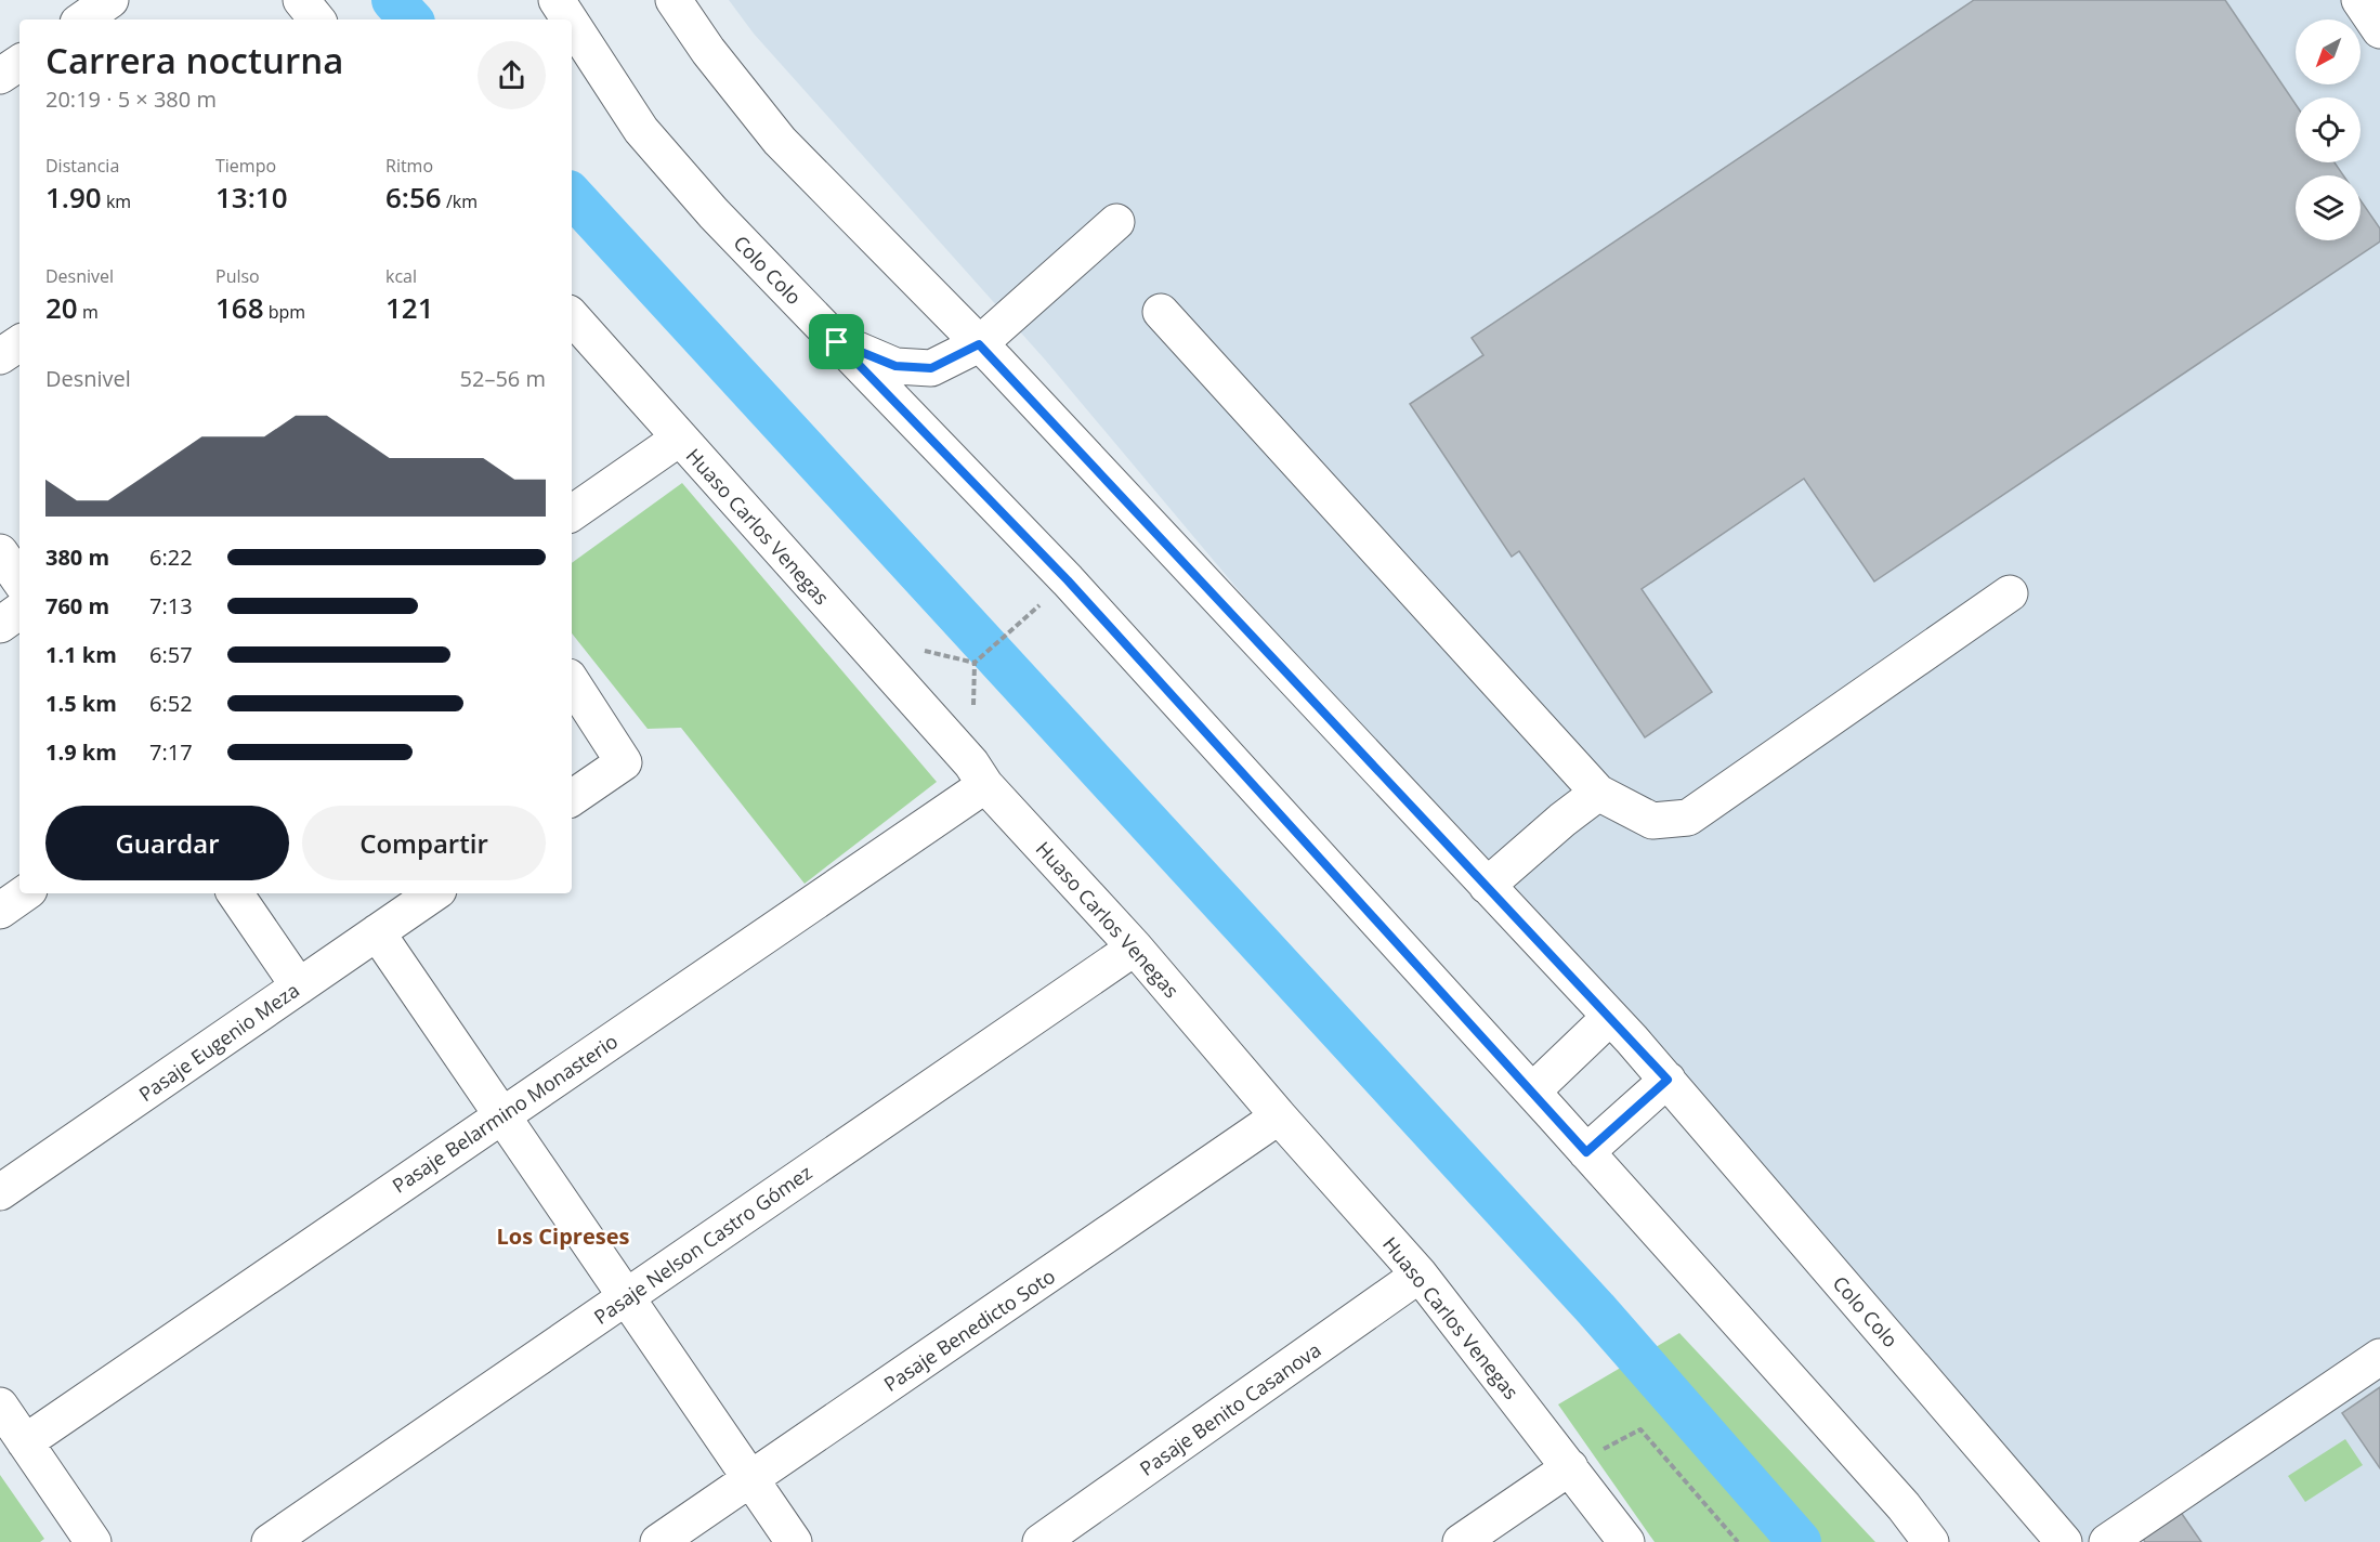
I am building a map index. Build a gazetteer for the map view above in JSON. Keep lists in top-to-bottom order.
{
  "streets": {
    "street": [
      "Colo Colo",
      "Huaso Carlos Venegas",
      "Pasaje Eugenio Meza",
      "Pasaje Belarmino Monasterio",
      "Pasaje Nelson Castro Gómez",
      "Pasaje Benedicto Soto",
      "Pasaje Benito Casanova"
    ]
  },
  "crossings": [
    ["Huaso Carlos Venegas", "Pasaje Belarmino Monasterio"],
    ["Huaso Carlos Venegas", "Pasaje Nelson Castro Gómez"],
    ["Huaso Carlos Venegas", "Pasaje Benedicto Soto"],
    ["Huaso Carlos Venegas", "Pasaje Benito Casanova"]
  ],
  "districts": ["Los Cipreses"],
  "north": "bottom left",
  "page": {
    "heading": ["Carrera nocturna", "20:19 · 5 × 380 m"],
    "stats": [
      ["Distancia", "1.90 km"],
      ["Tiempo", "13:10"],
      ["Ritmo", "6:56 /km"],
      ["Desnivel", "20 m"],
      ["Pulso", "168 bpm"],
      ["kcal", "121"]
    ],
    "chart": ["Desnivel", "52–56 m"],
    "list": [
      {
        "name": "380 m",
        "note": "6:22"
      },
      {
        "name": "760 m",
        "note": "7:13"
      },
      {
        "name": "1.1 km",
        "note": "6:57"
      },
      {
        "name": "1.5 km",
        "note": "6:52"
      },
      {
        "name": "1.9 km",
        "note": "7:17"
      }
    ],
    "buttons": ["Guardar", "Compartir"]
  }
}
